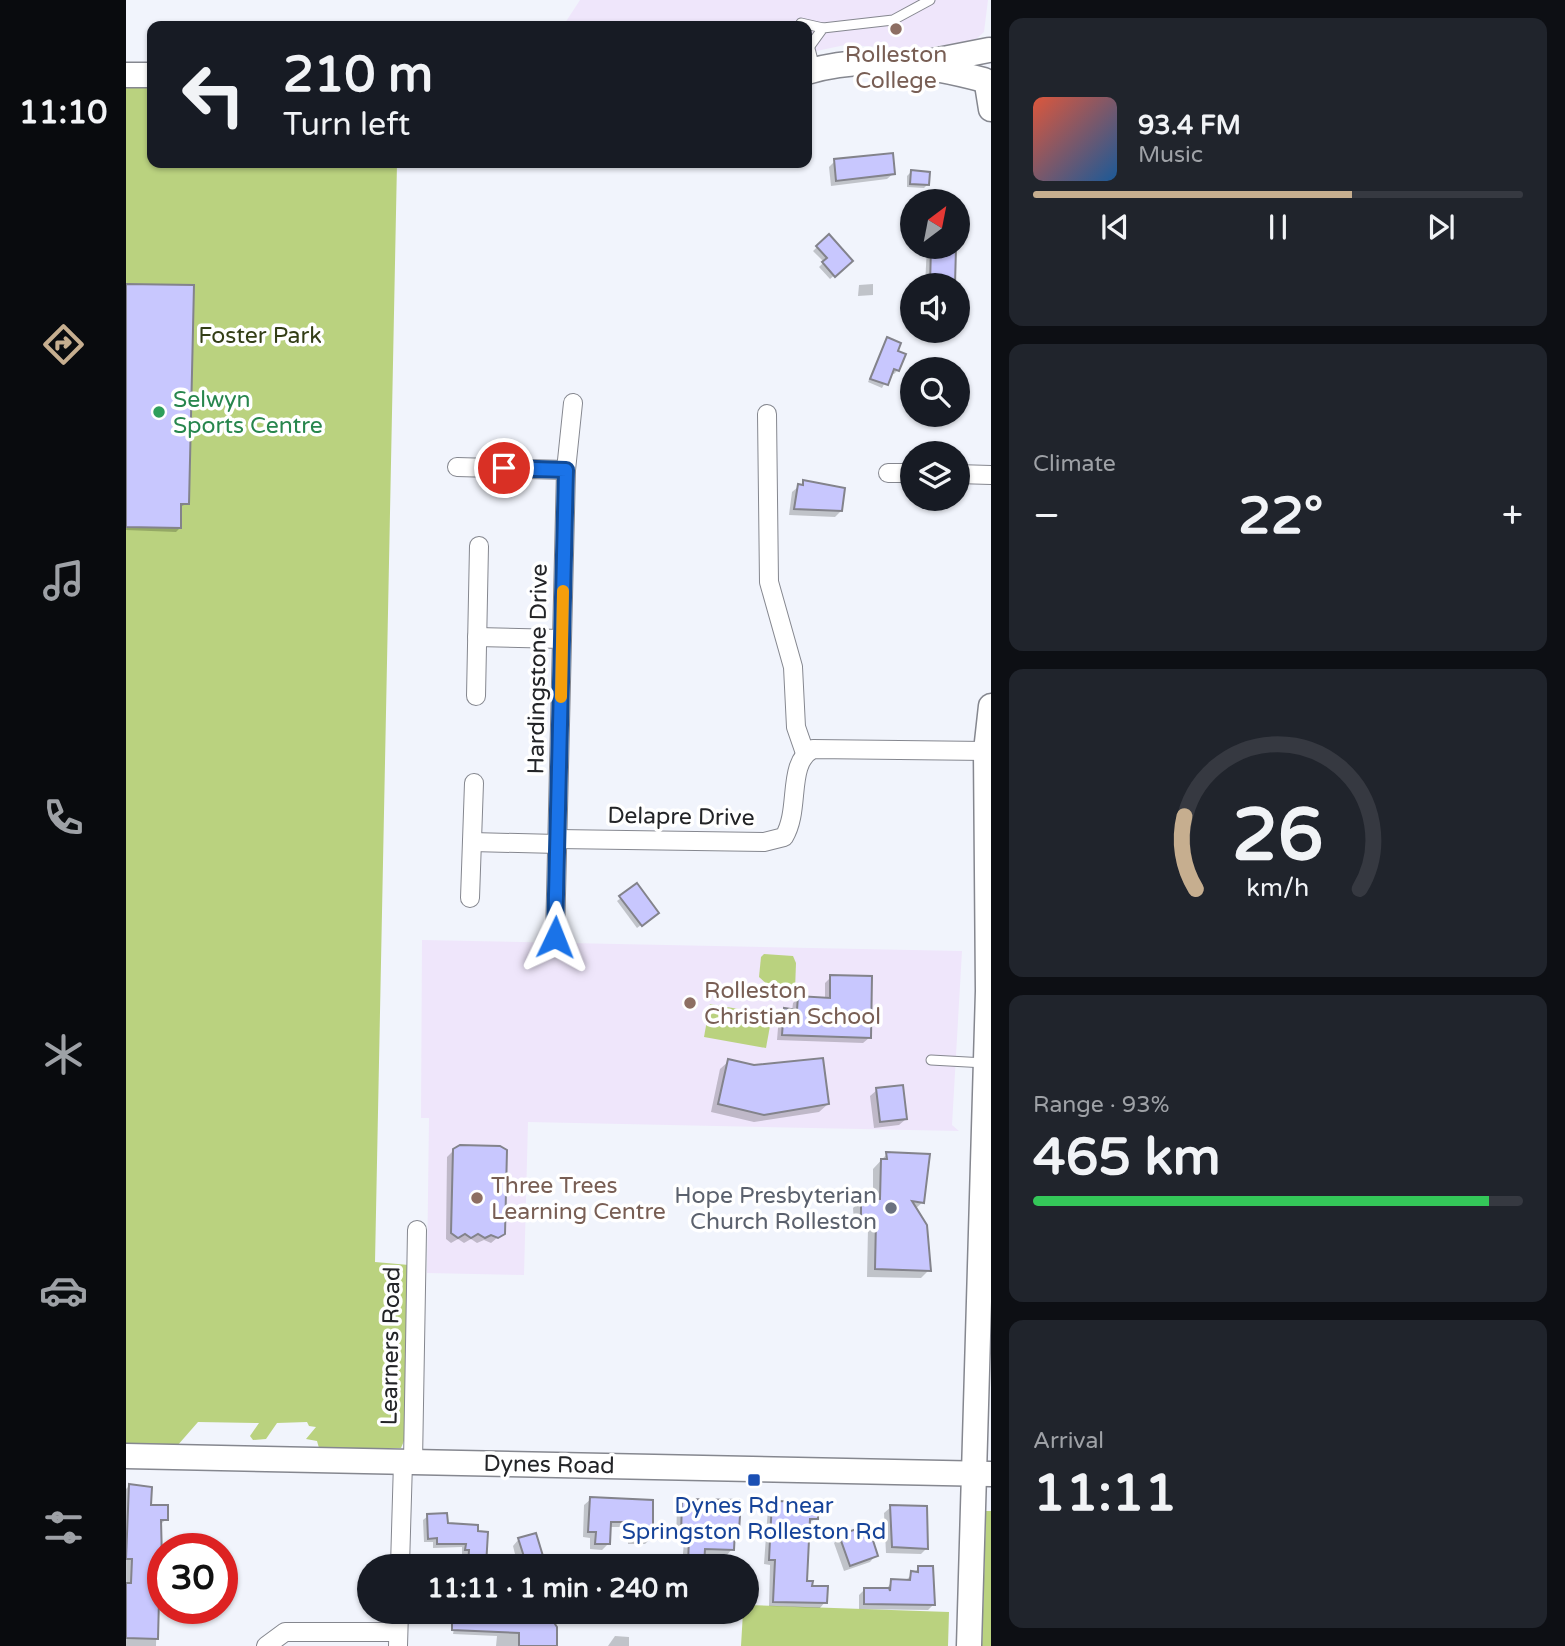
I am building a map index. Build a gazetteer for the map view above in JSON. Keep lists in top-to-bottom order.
{
  "streets": {
    "main road": ["Dynes Road"],
    "street": ["Hardingstone Drive", "Delapre Drive", "Learners Road"]
  },
  "crossings": [
    ["Hardingstone Drive", "Delapre Drive"],
    ["Learners Road", "Dynes Road"]
  ],
  "parks": ["Foster Park"],
  "places": {
    "other": [
      "Rolleston College",
      "Selwyn Sports Centre",
      "Rolleston Christian School",
      "Three Trees Learning Centre",
      "Hope Presbyterian Church Rolleston"
    ],
    "transit": ["Dynes Rd near Springston Rolleston Rd"]
  },
  "north": "top right",
  "page": {
    "tabs": "11:10",
    "turn": ["210 m", "Turn left"],
    "song": ["93.4 FM", "Music"],
    "tile": [
      "Climate",
      ["Range · 93%", "465 km"],
      ["Arrival", "11:11"]
    ],
    "heat": ["−", "22°", "+"],
    "limit": "30",
    "trip": "11:11 · 1 min · 240 m",
    "gauge": ["26", "km/h"]
  }
}
